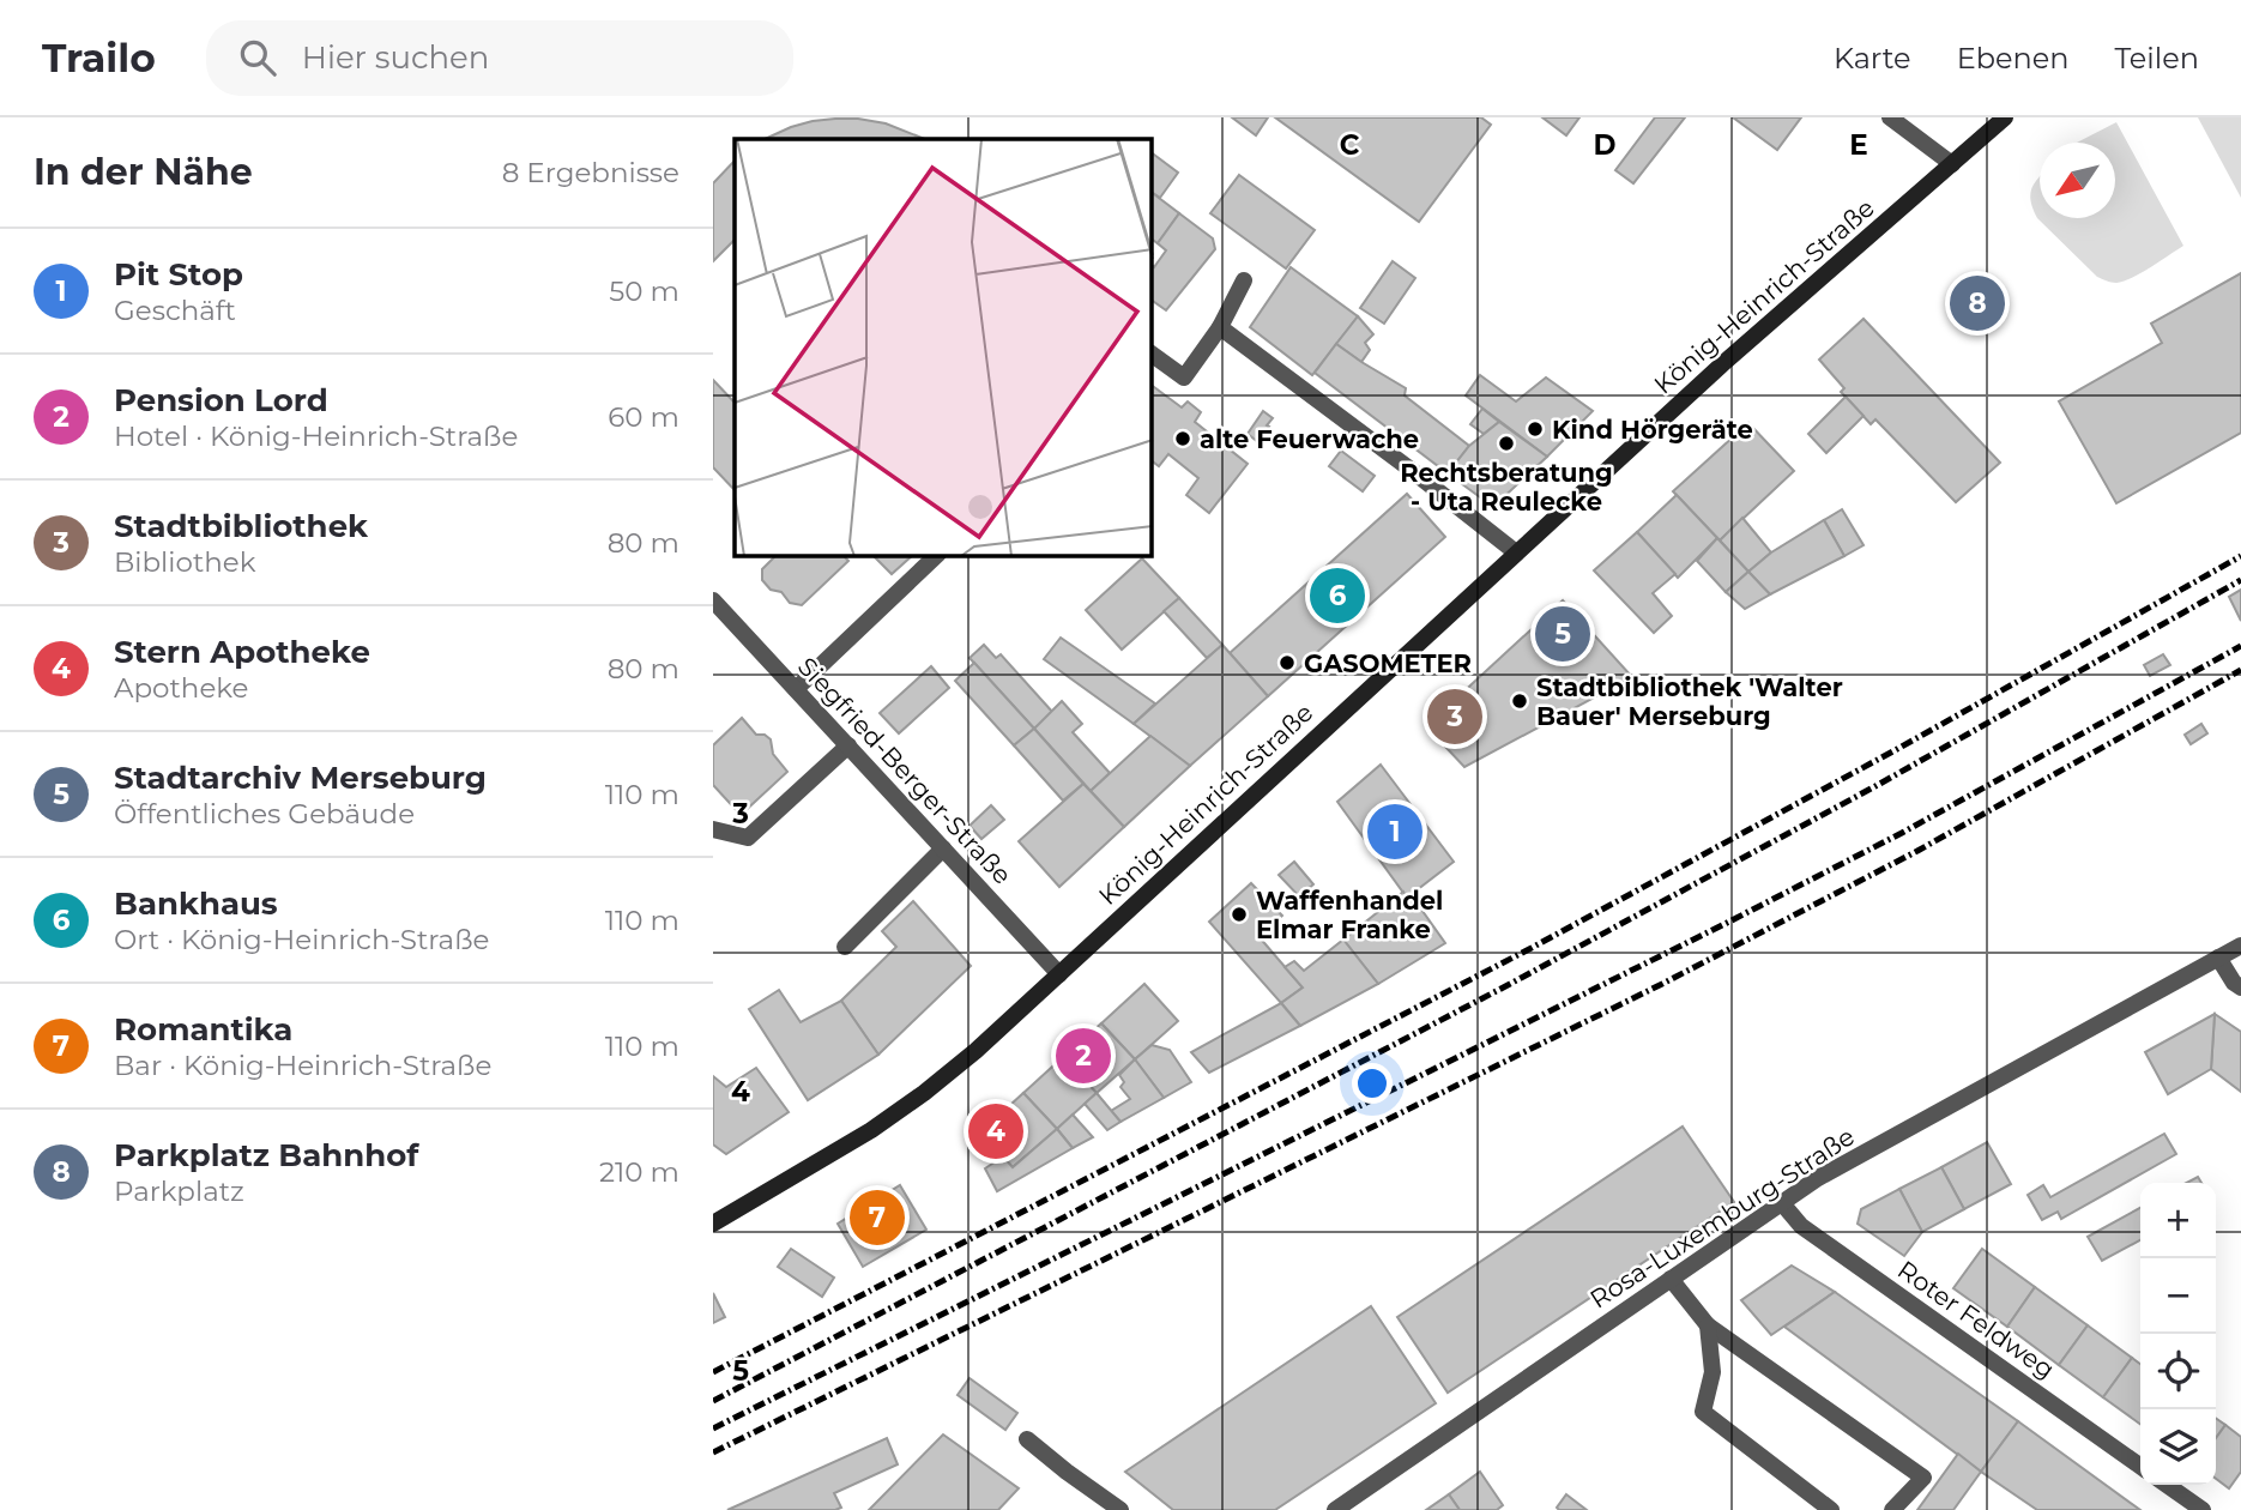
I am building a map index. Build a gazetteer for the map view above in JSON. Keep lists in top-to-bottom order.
{
  "streets": {
    "main road": ["König-Heinrich-Straße"],
    "street": ["Siegfried-Berger-Straße", "Rosa-Luxemburg-Straße", "Roter Feldweg"]
  },
  "crossings": [
    ["König-Heinrich-Straße", "Siegfried-Berger-Straße"],
    ["Rosa-Luxemburg-Straße", "Roter Feldweg"]
  ],
  "places": [
    "Kind Hörgeräte",
    "alte Feuerwache",
    "Rechtsberatung - Uta Reulecke",
    "GASOMETER",
    "Stadtbibliothek 'Walter Bauer' Merseburg",
    "Waffenhandel Elmar Franke"
  ],
  "north": "bottom left",
  "page": {
    "header": "Trailo",
    "search": "Hier suchen",
    "nav": ["Karte", "Ebenen", "Teilen"],
    "heading": ["In der Nähe", "8 Ergebnisse"],
    "list": [
      {
        "mark": "1",
        "name": "Pit Stop",
        "note": "Geschäft",
        "value": "50 m"
      },
      {
        "mark": "2",
        "name": "Pension Lord",
        "note": "Hotel · König-Heinrich-Straße",
        "value": "60 m"
      },
      {
        "mark": "3",
        "name": "Stadtbibliothek",
        "note": "Bibliothek",
        "value": "80 m"
      },
      {
        "mark": "4",
        "name": "Stern Apotheke",
        "note": "Apotheke",
        "value": "80 m"
      },
      {
        "mark": "5",
        "name": "Stadtarchiv Merseburg",
        "note": "Öffentliches Gebäude",
        "value": "110 m"
      },
      {
        "mark": "6",
        "name": "Bankhaus",
        "note": "Ort · König-Heinrich-Straße",
        "value": "110 m"
      },
      {
        "mark": "7",
        "name": "Romantika",
        "note": "Bar · König-Heinrich-Straße",
        "value": "110 m"
      },
      {
        "mark": "8",
        "name": "Parkplatz Bahnhof",
        "note": "Parkplatz",
        "value": "210 m"
      }
    ],
    "pins": [
      "8",
      "6",
      "5",
      "3",
      "1",
      "2",
      "4",
      "7"
    ],
    "map_buttons": ["+", "−"]
  },
  "grid": {
    "columns": ["C", "D", "E"],
    "rows": ["3", "4", "5"]
  }
}
